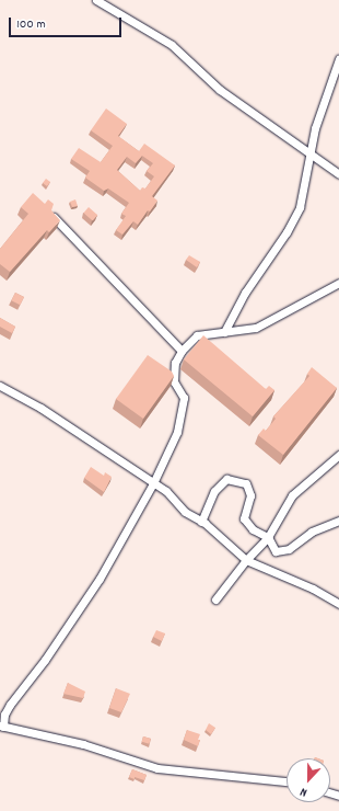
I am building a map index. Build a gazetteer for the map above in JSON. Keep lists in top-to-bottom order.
{
  "scale_bar": "100 m",
  "north": "bottom"
}
